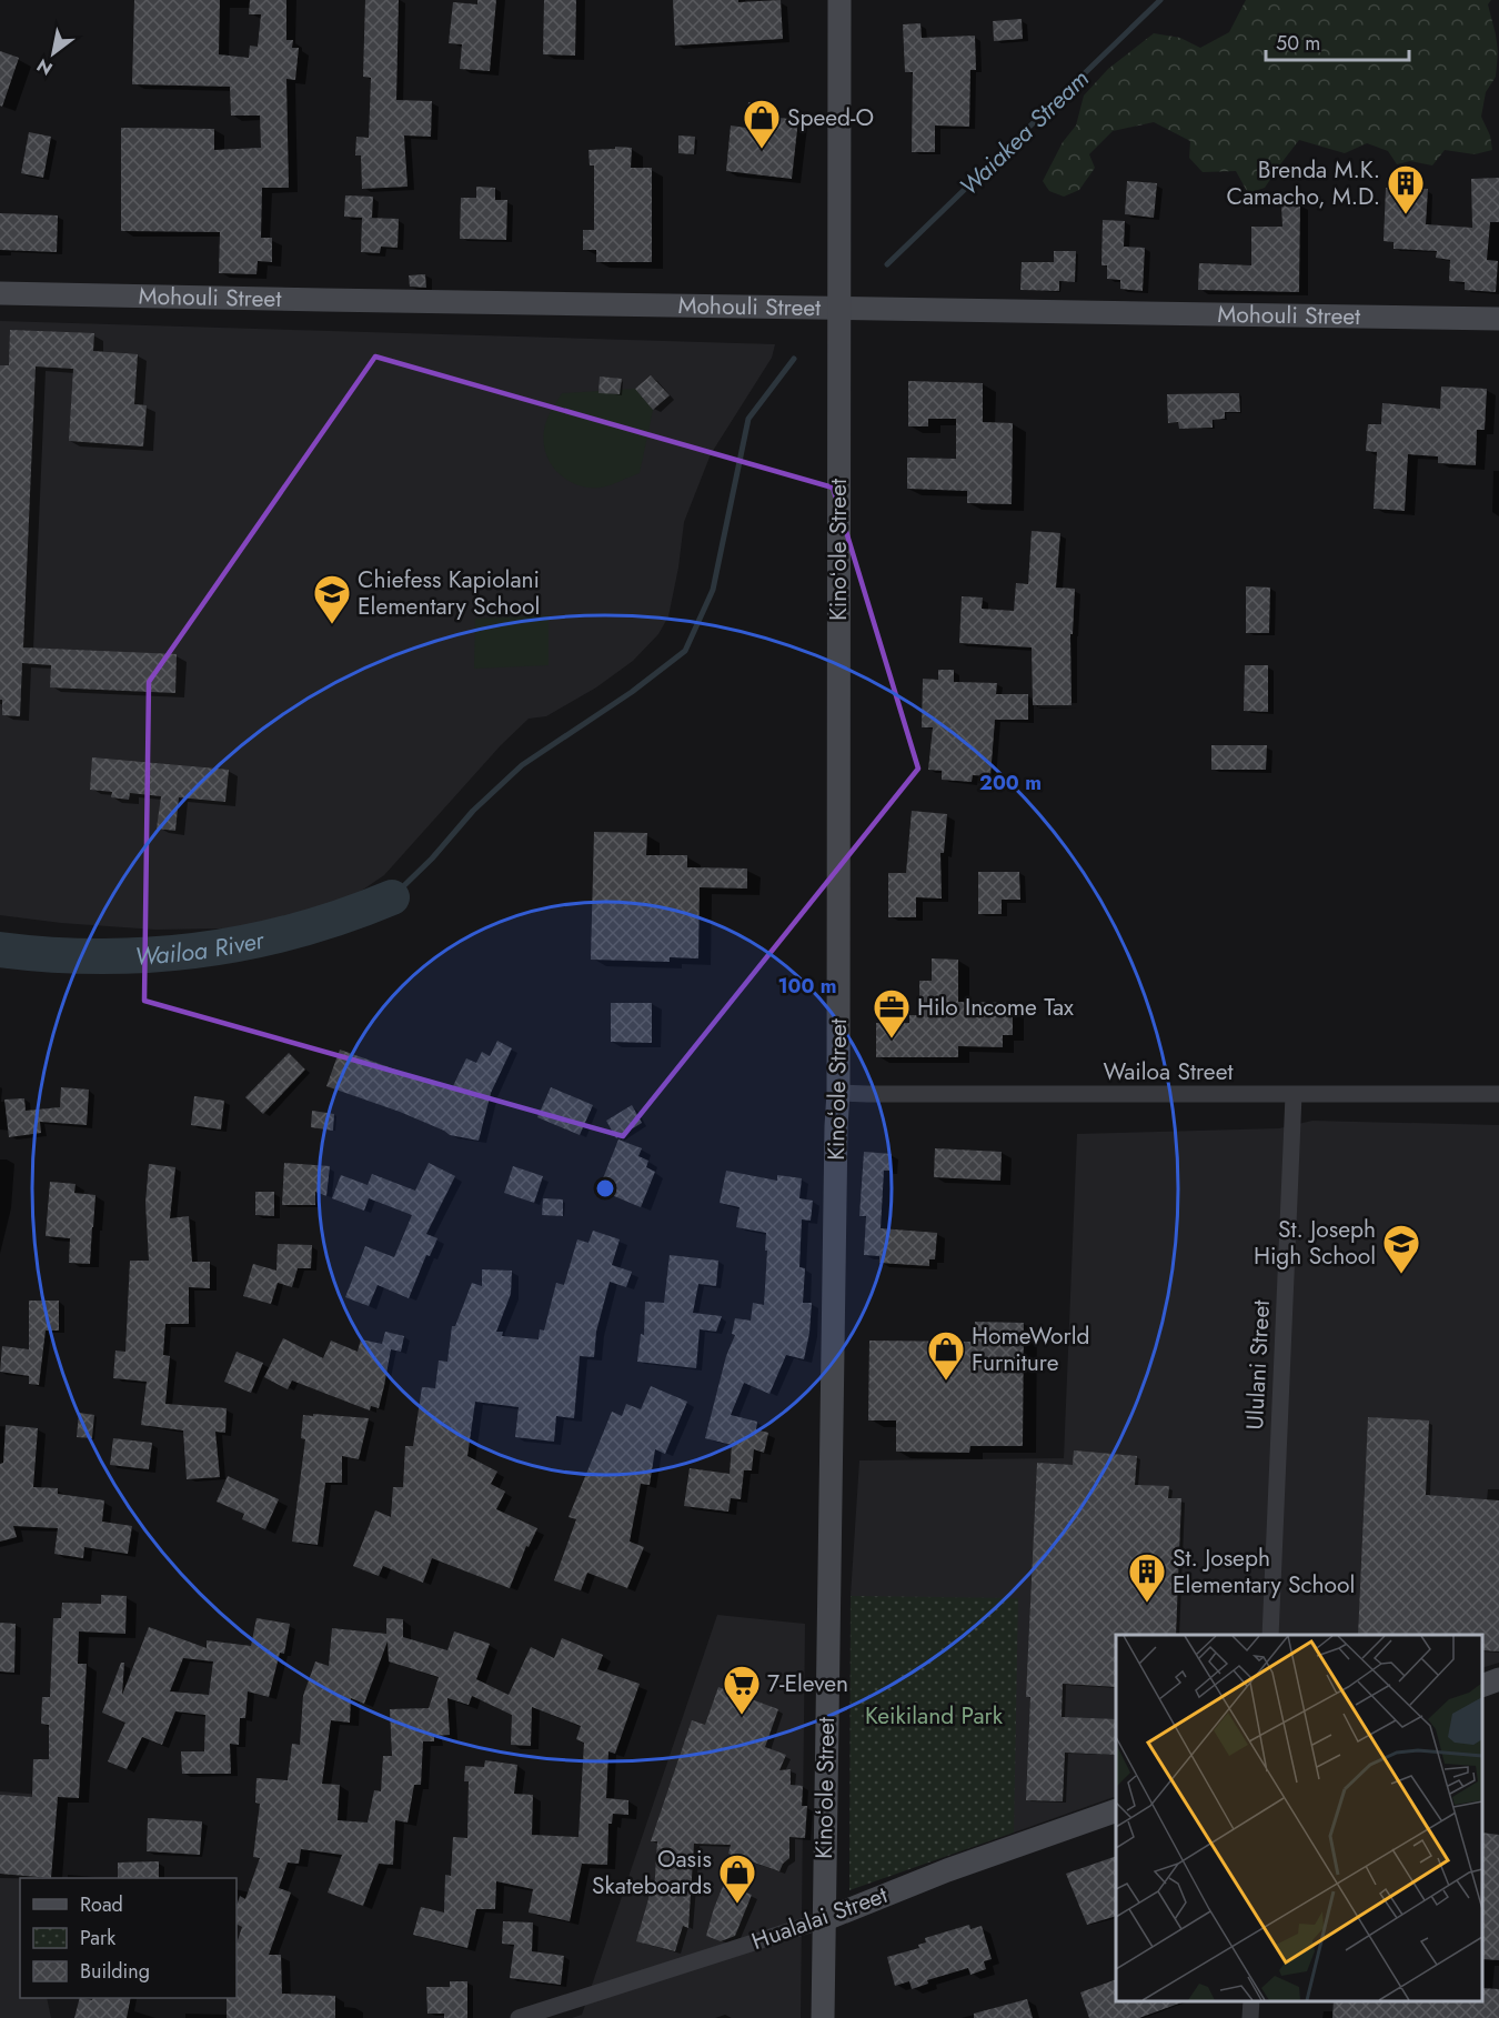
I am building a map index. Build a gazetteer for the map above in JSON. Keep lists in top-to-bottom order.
{
  "streets": {
    "street": [
      "Mohouli Street",
      "Kinoʻole Street",
      "Wailoa Street",
      "Ululani Street",
      "Hualalai Street"
    ]
  },
  "crossings": [
    ["Mohouli Street", "Kinoʻole Street"],
    ["Kinoʻole Street", "Wailoa Street"],
    ["Kinoʻole Street", "Hualalai Street"],
    ["Wailoa Street", "Ululani Street"]
  ],
  "water": ["Waiakea Stream", "Wailoa River"],
  "parks": ["Keikiland Park"],
  "places": {
    "shop": ["Speed-O", "HomeWorld Furniture", "Oasis Skateboards"],
    "building": ["Brenda M.K. Camacho, M.D.", "St. Joseph Elementary School"],
    "school or university": ["Chiefess Kapiolani Elementary School", "St. Joseph High School"],
    "office": ["Hilo Income Tax"],
    "supermarket": ["7-Eleven"]
  },
  "legend": ["Road", "Park", "Building"],
  "scale_bar": "50 m",
  "north": "bottom left",
  "rings": ["200 m", "100 m"]
}
